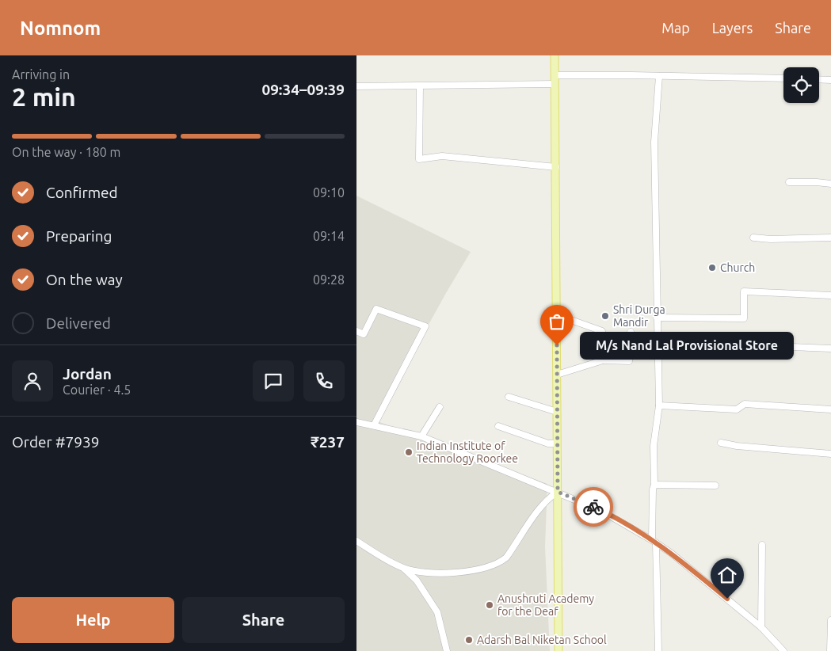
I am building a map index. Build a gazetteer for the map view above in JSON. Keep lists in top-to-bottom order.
{
  "places": [
    "Church",
    "Shri Durga Mandir",
    "M/s Nand Lal Provisional Store",
    "Indian Institute of Technology Roorkee",
    "Anushruti Academy for the Deaf",
    "Adarsh Bal Niketan School"
  ],
  "page": {
    "header": "Nomnom",
    "nav": ["Map", "Layers", "Share"],
    "heading": ["2 min", "Arriving in", "09:34–09:39"],
    "panel": [
      "Jordan",
      "Courier · 4.5",
      "Order #7939",
      "₹237"
    ],
    "bar": "On the way · 180 m",
    "list": [
      ["Confirmed", "09:10"],
      ["Preparing", "09:14"],
      ["On the way", "09:28"],
      "Delivered"
    ],
    "bubble": "M/s Nand Lal Provisional Store",
    "buttons": ["Help", "Share"]
  }
}
